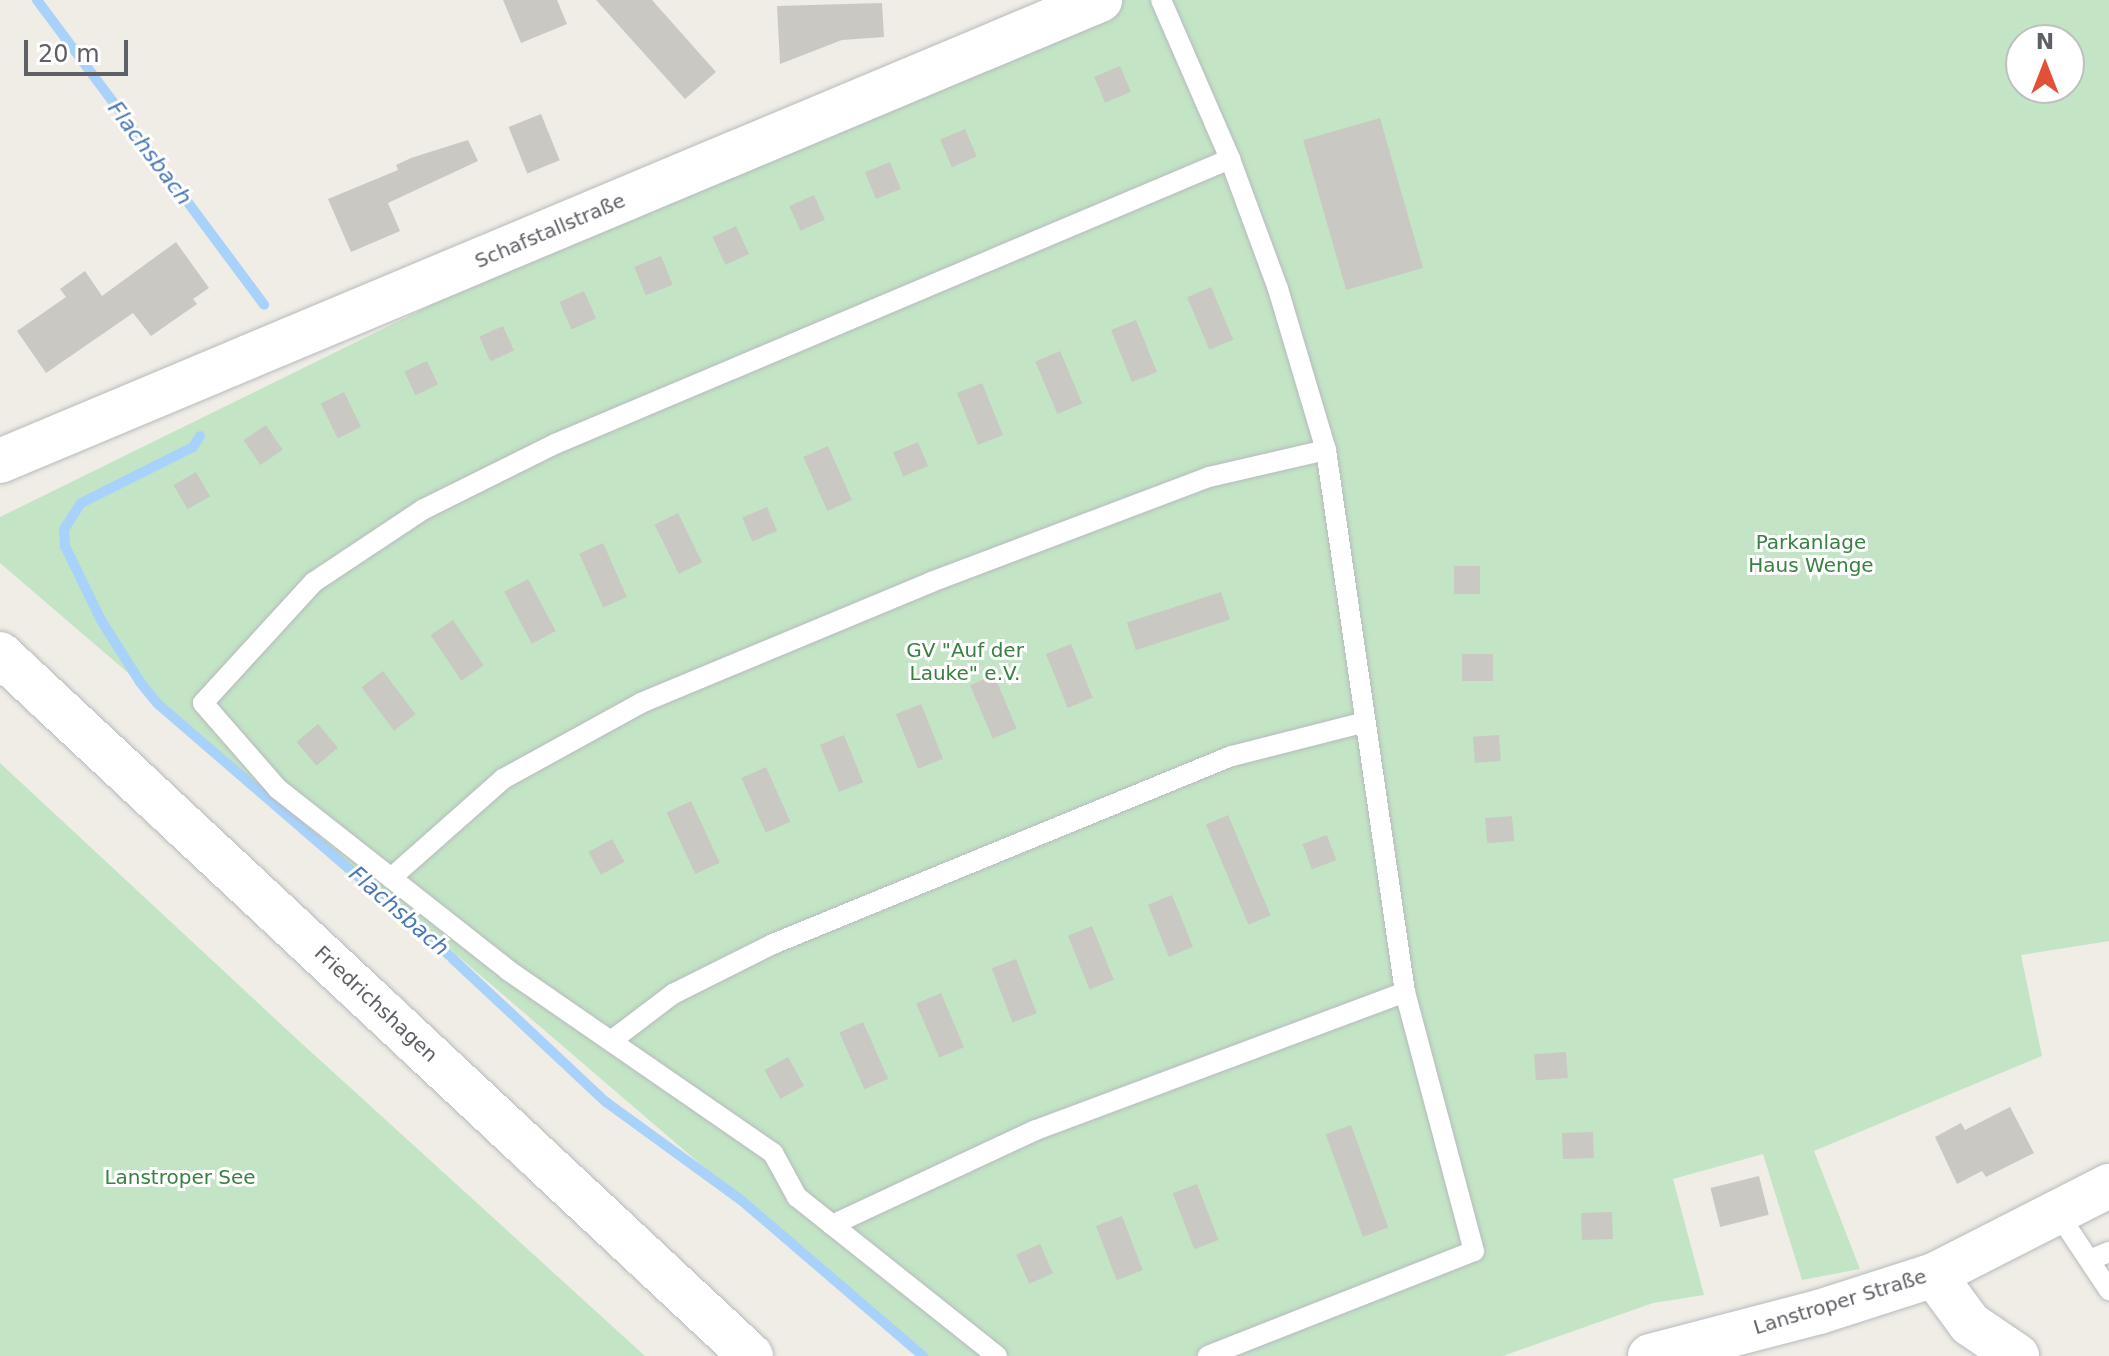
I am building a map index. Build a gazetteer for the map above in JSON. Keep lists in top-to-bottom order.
{
  "streets": {
    "main road": ["Schafstallstraße", "Friedrichshagen", "Lanstroper Straße"]
  },
  "water": ["Flachsbach"],
  "parks": ["Parkanlage Haus Wenge", "GV \"Auf der Lauke\" e.V.", "Lanstroper See"],
  "scale_bar": "20 m",
  "north": "top"
}
